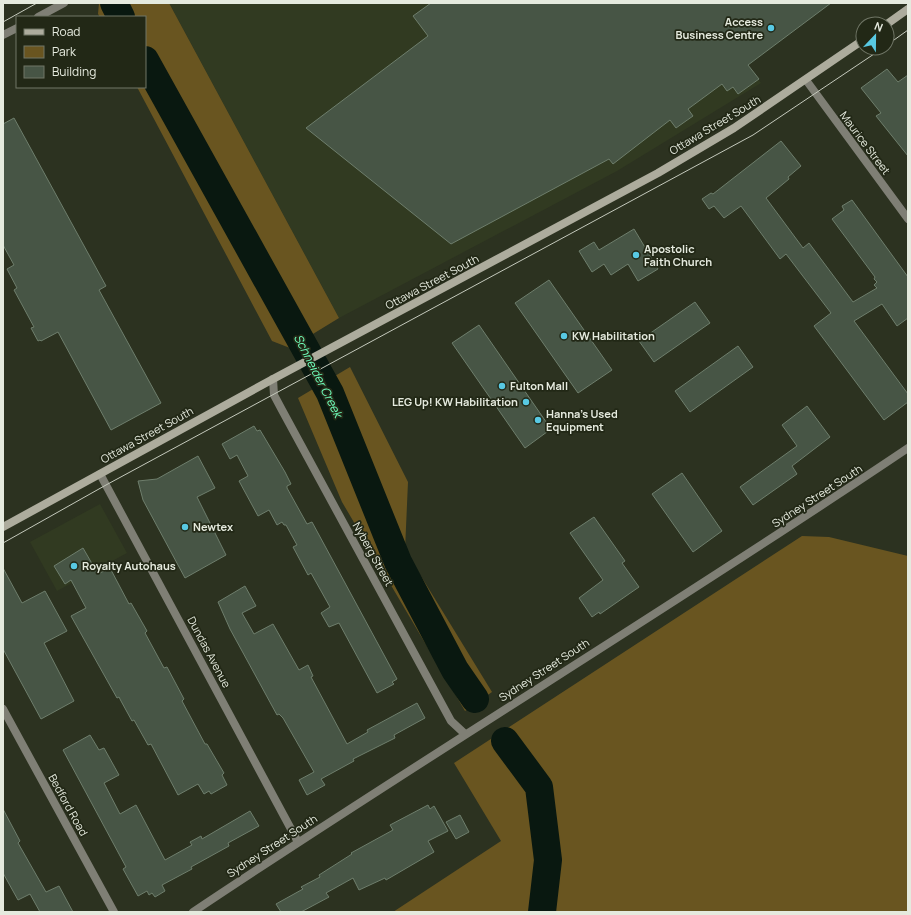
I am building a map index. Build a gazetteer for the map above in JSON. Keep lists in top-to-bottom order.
{
  "streets": {
    "main road": ["Ottawa Street South"],
    "street": [
      "Maurice Street",
      "Sydney Street South",
      "Nyberg Street",
      "Dundas Avenue",
      "Bedford Road"
    ]
  },
  "crossings": [
    ["Ottawa Street South", "Maurice Street"],
    ["Ottawa Street South", "Nyberg Street"],
    ["Ottawa Street South", "Dundas Avenue"],
    ["Sydney Street South", "Nyberg Street"],
    ["Sydney Street South", "Dundas Avenue"]
  ],
  "water": ["Schneider Creek"],
  "places": [
    "Access Business Centre",
    "Apostolic Faith Church",
    "KW Habilitation",
    "Fulton Mall",
    "LEG Up! KW Habilitation",
    "Hanna's Used Equipment",
    "Newtex",
    "Royalty Autohaus"
  ],
  "legend": ["Road", "Park", "Building"],
  "north": "top"
}
